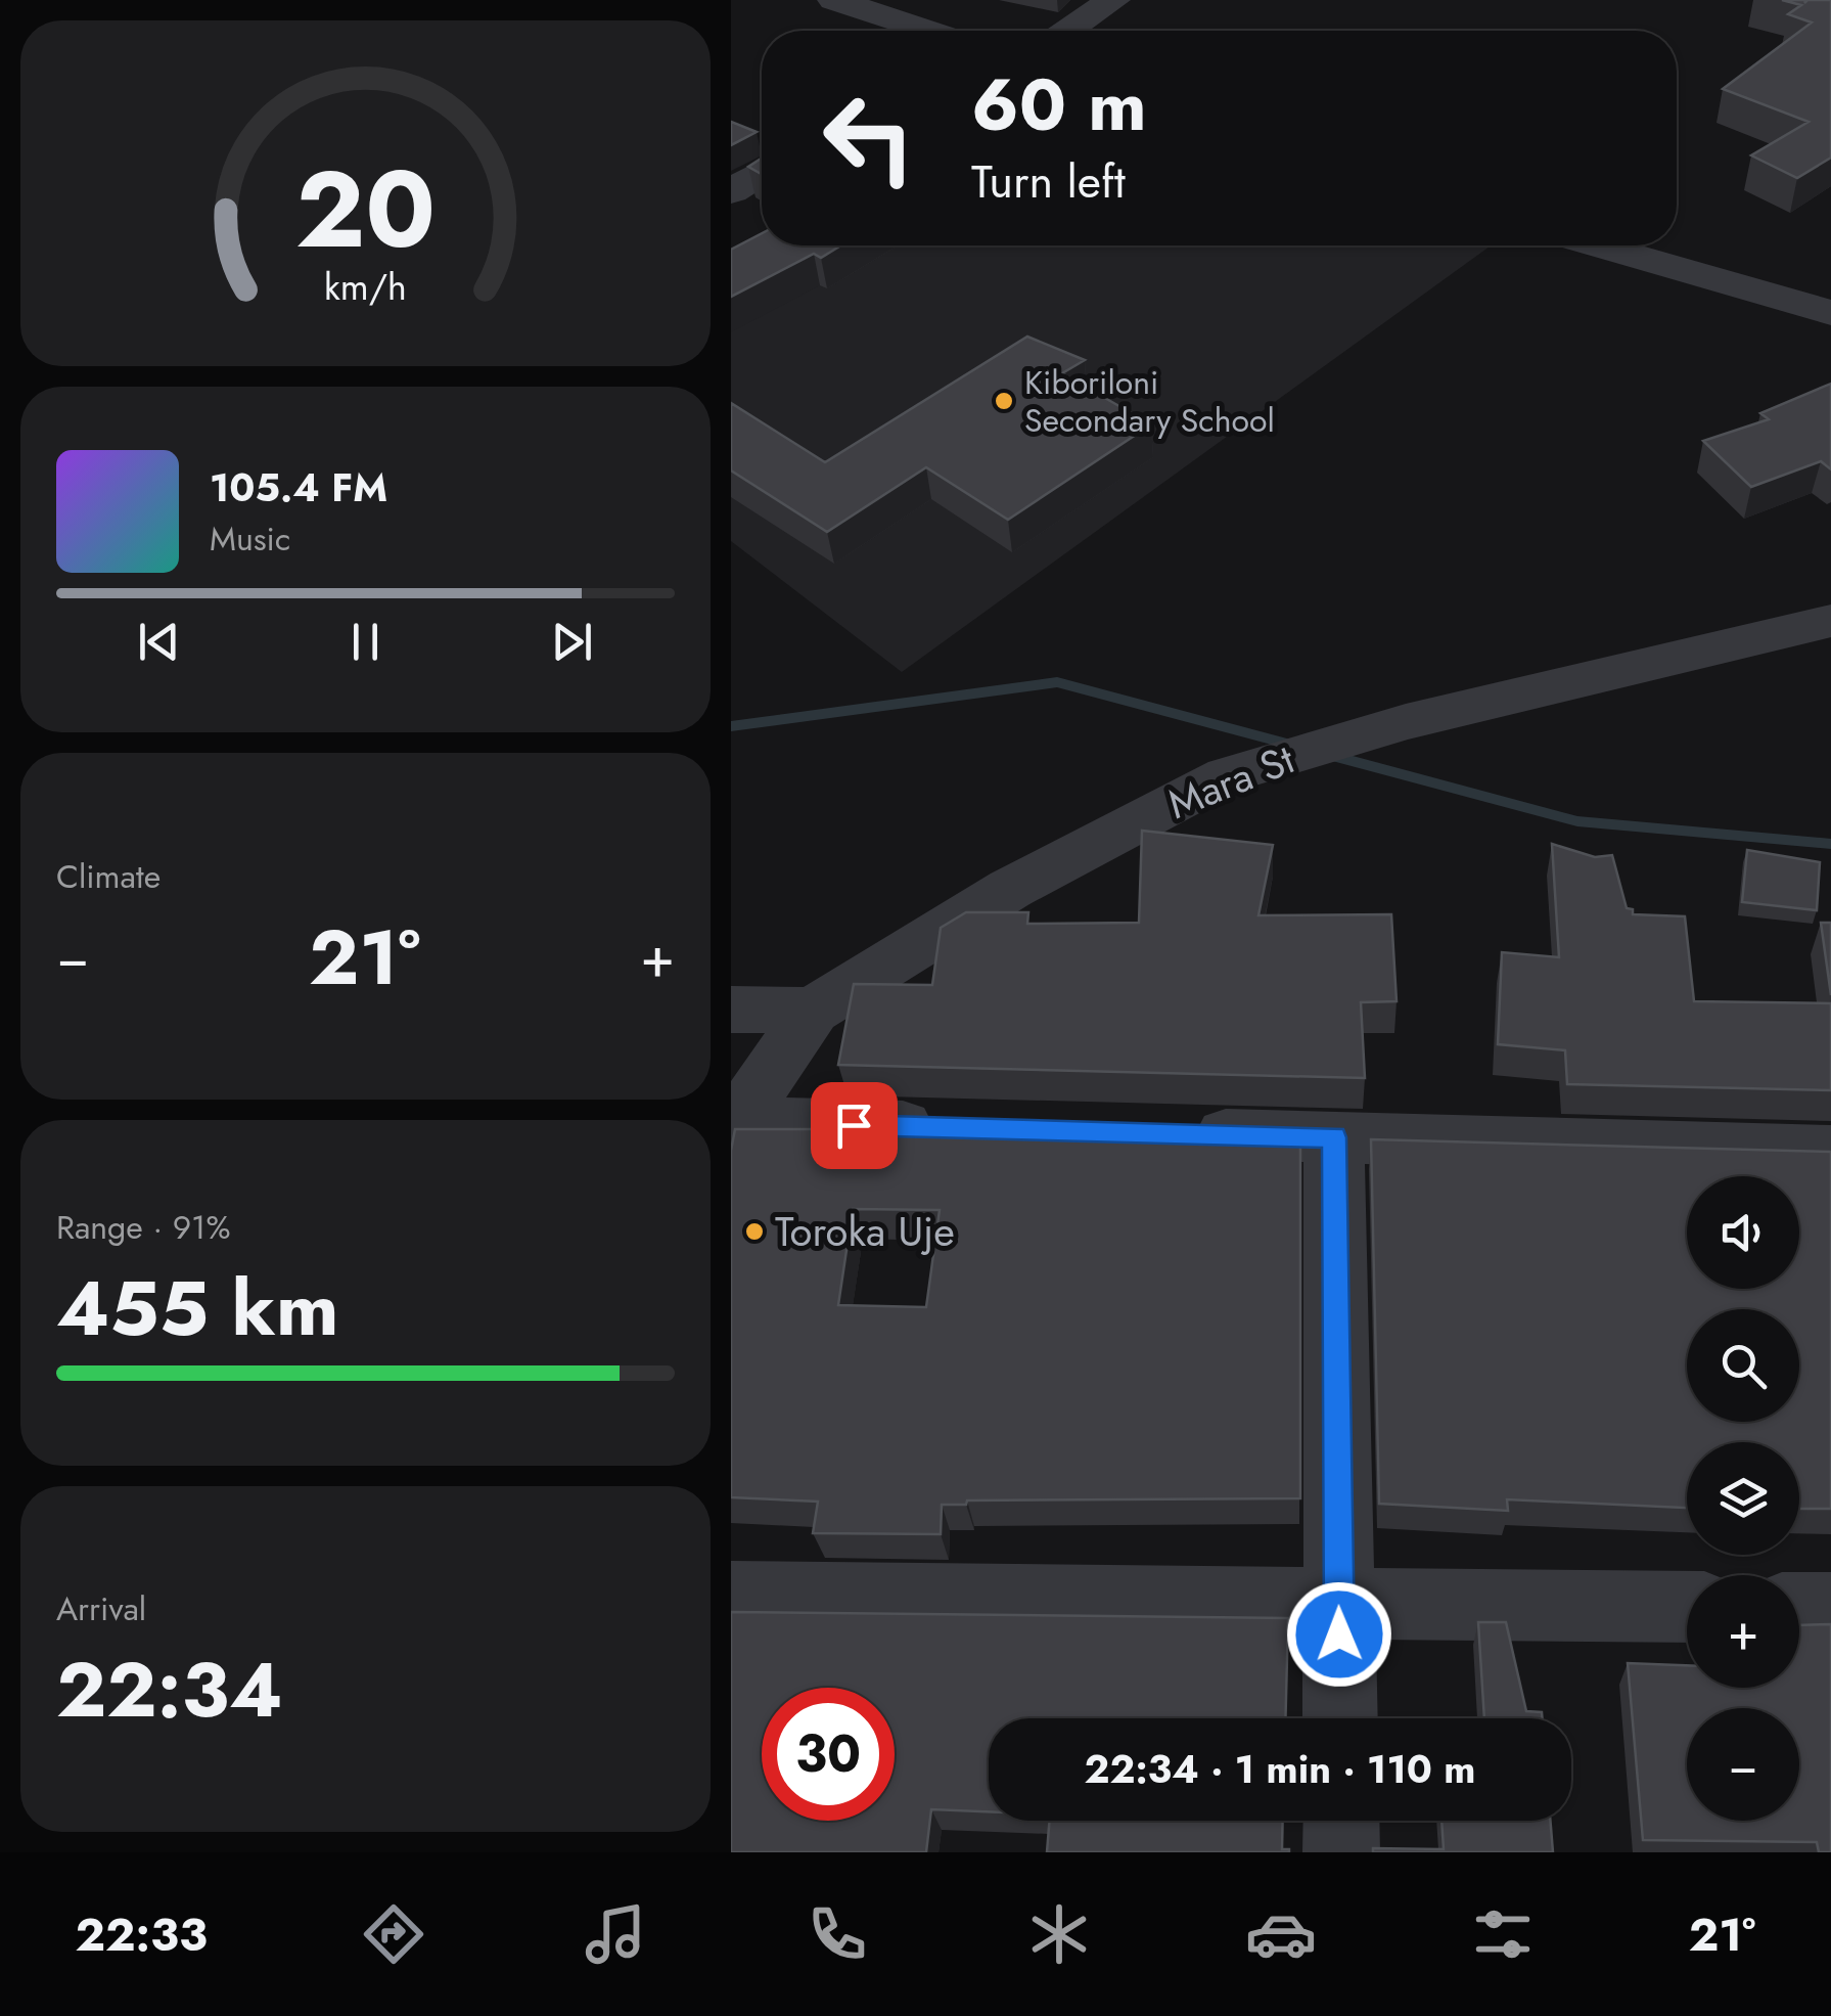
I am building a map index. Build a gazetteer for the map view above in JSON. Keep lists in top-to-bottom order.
{
  "streets": {
    "street": ["Mara St"]
  },
  "places": ["Kiboriloni Secondary School", "Toroka Uje"],
  "page": {
    "turn": ["60 m", "Turn left"],
    "song": ["105.4 FM", "Music"],
    "tile": [
      "Climate",
      ["Range · 91%", "455 km"],
      ["Arrival", "22:34"]
    ],
    "heat": ["−", "21°", "+"],
    "map_buttons": ["+", "−"],
    "limit": "30",
    "trip": "22:34 · 1 min · 110 m",
    "tabs": ["22:33", "21°"],
    "gauge": ["20", "km/h"]
  }
}
